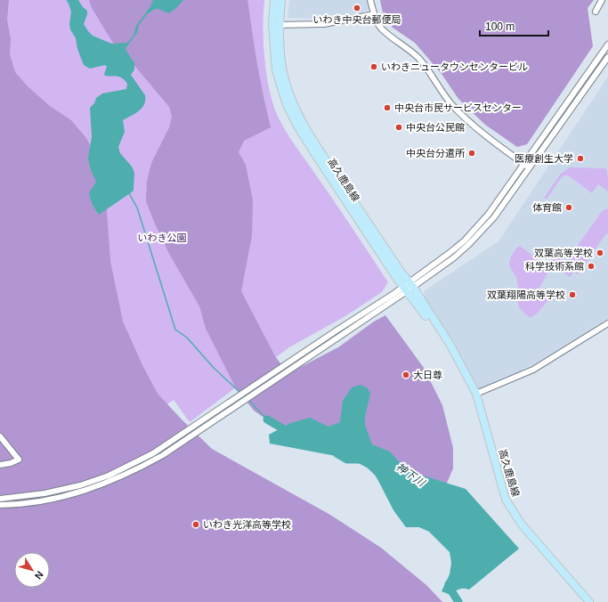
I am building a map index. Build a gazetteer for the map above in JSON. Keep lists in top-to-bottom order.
{
  "streets": {
    "main road": ["高久鹿島線"]
  },
  "water": ["神下川"],
  "parks": ["いわき公園"],
  "places": [
    "いわき中央台郵便局",
    "いわきニュータウンセンタービル",
    "中央台市民サービスセンター",
    "中央台公民館",
    "中央台分遣所",
    "医療創生大学",
    "体育館",
    "双葉高等学校",
    "科学技術系館",
    "双葉翔陽高等学校",
    "大日尊",
    "いわき光洋高等学校"
  ],
  "scale_bar": "100 m",
  "north": "bottom right"
}
